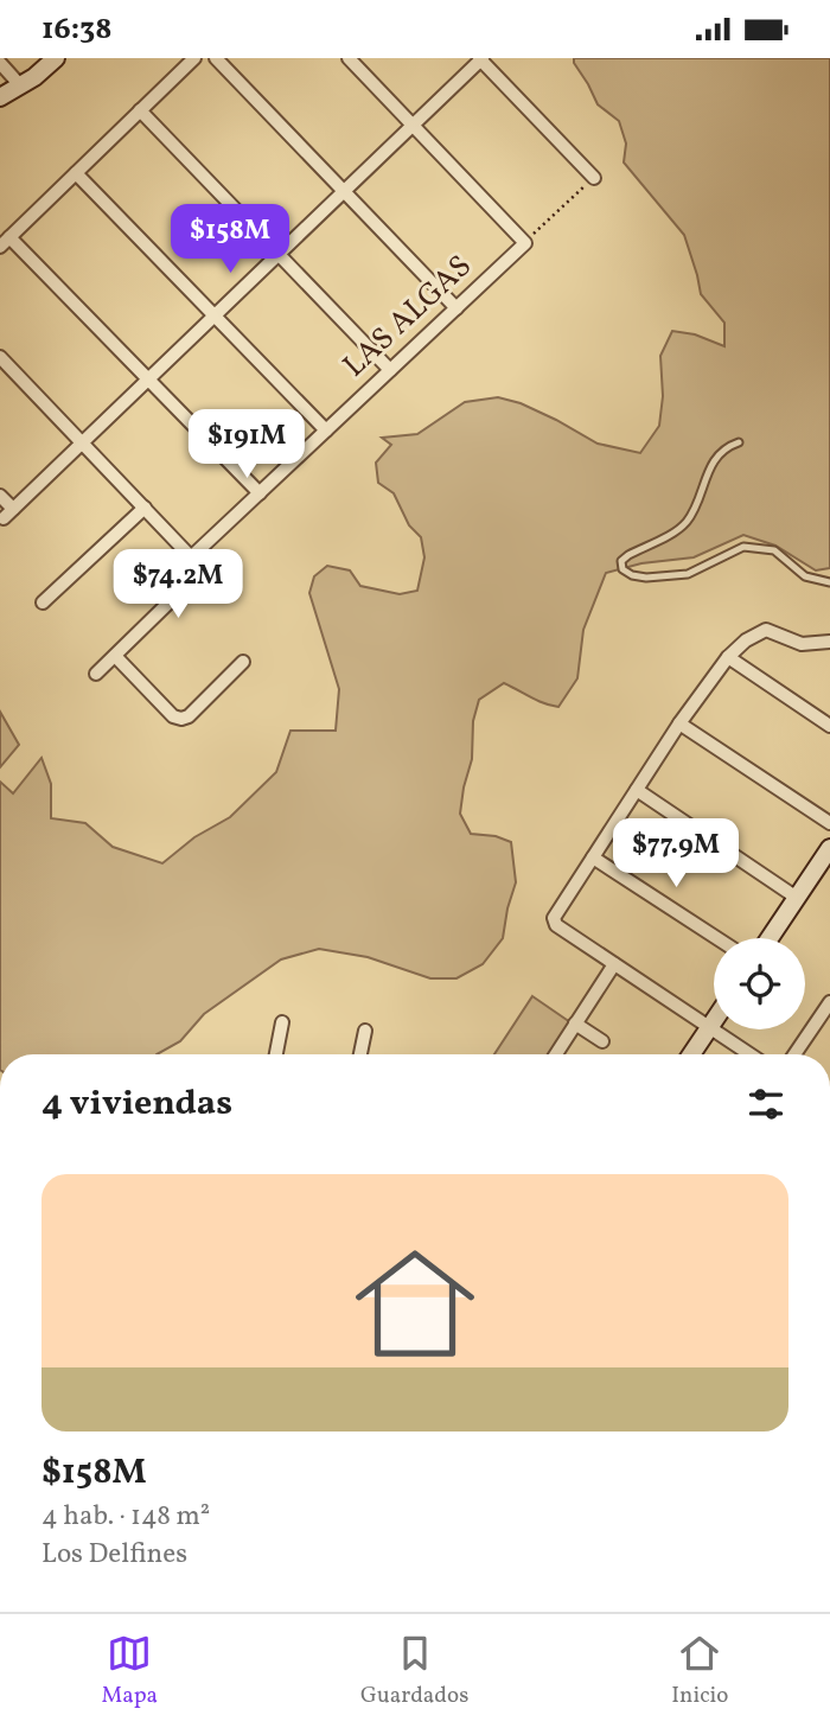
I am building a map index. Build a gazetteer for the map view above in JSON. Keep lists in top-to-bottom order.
{
  "streets": {
    "street": ["LAS ALGAS"]
  },
  "page": {
    "status": "16:38",
    "price": [
      "$158M",
      "$191M",
      "$74.2M",
      "$77.9M"
    ],
    "heading": "4 viviendas",
    "list": [
      {
        "name": "$158M",
        "note": "4 hab. · 148 m² · Los Delfines"
      }
    ],
    "tabs": ["Mapa", "Guardados", "Inicio"]
  }
}
